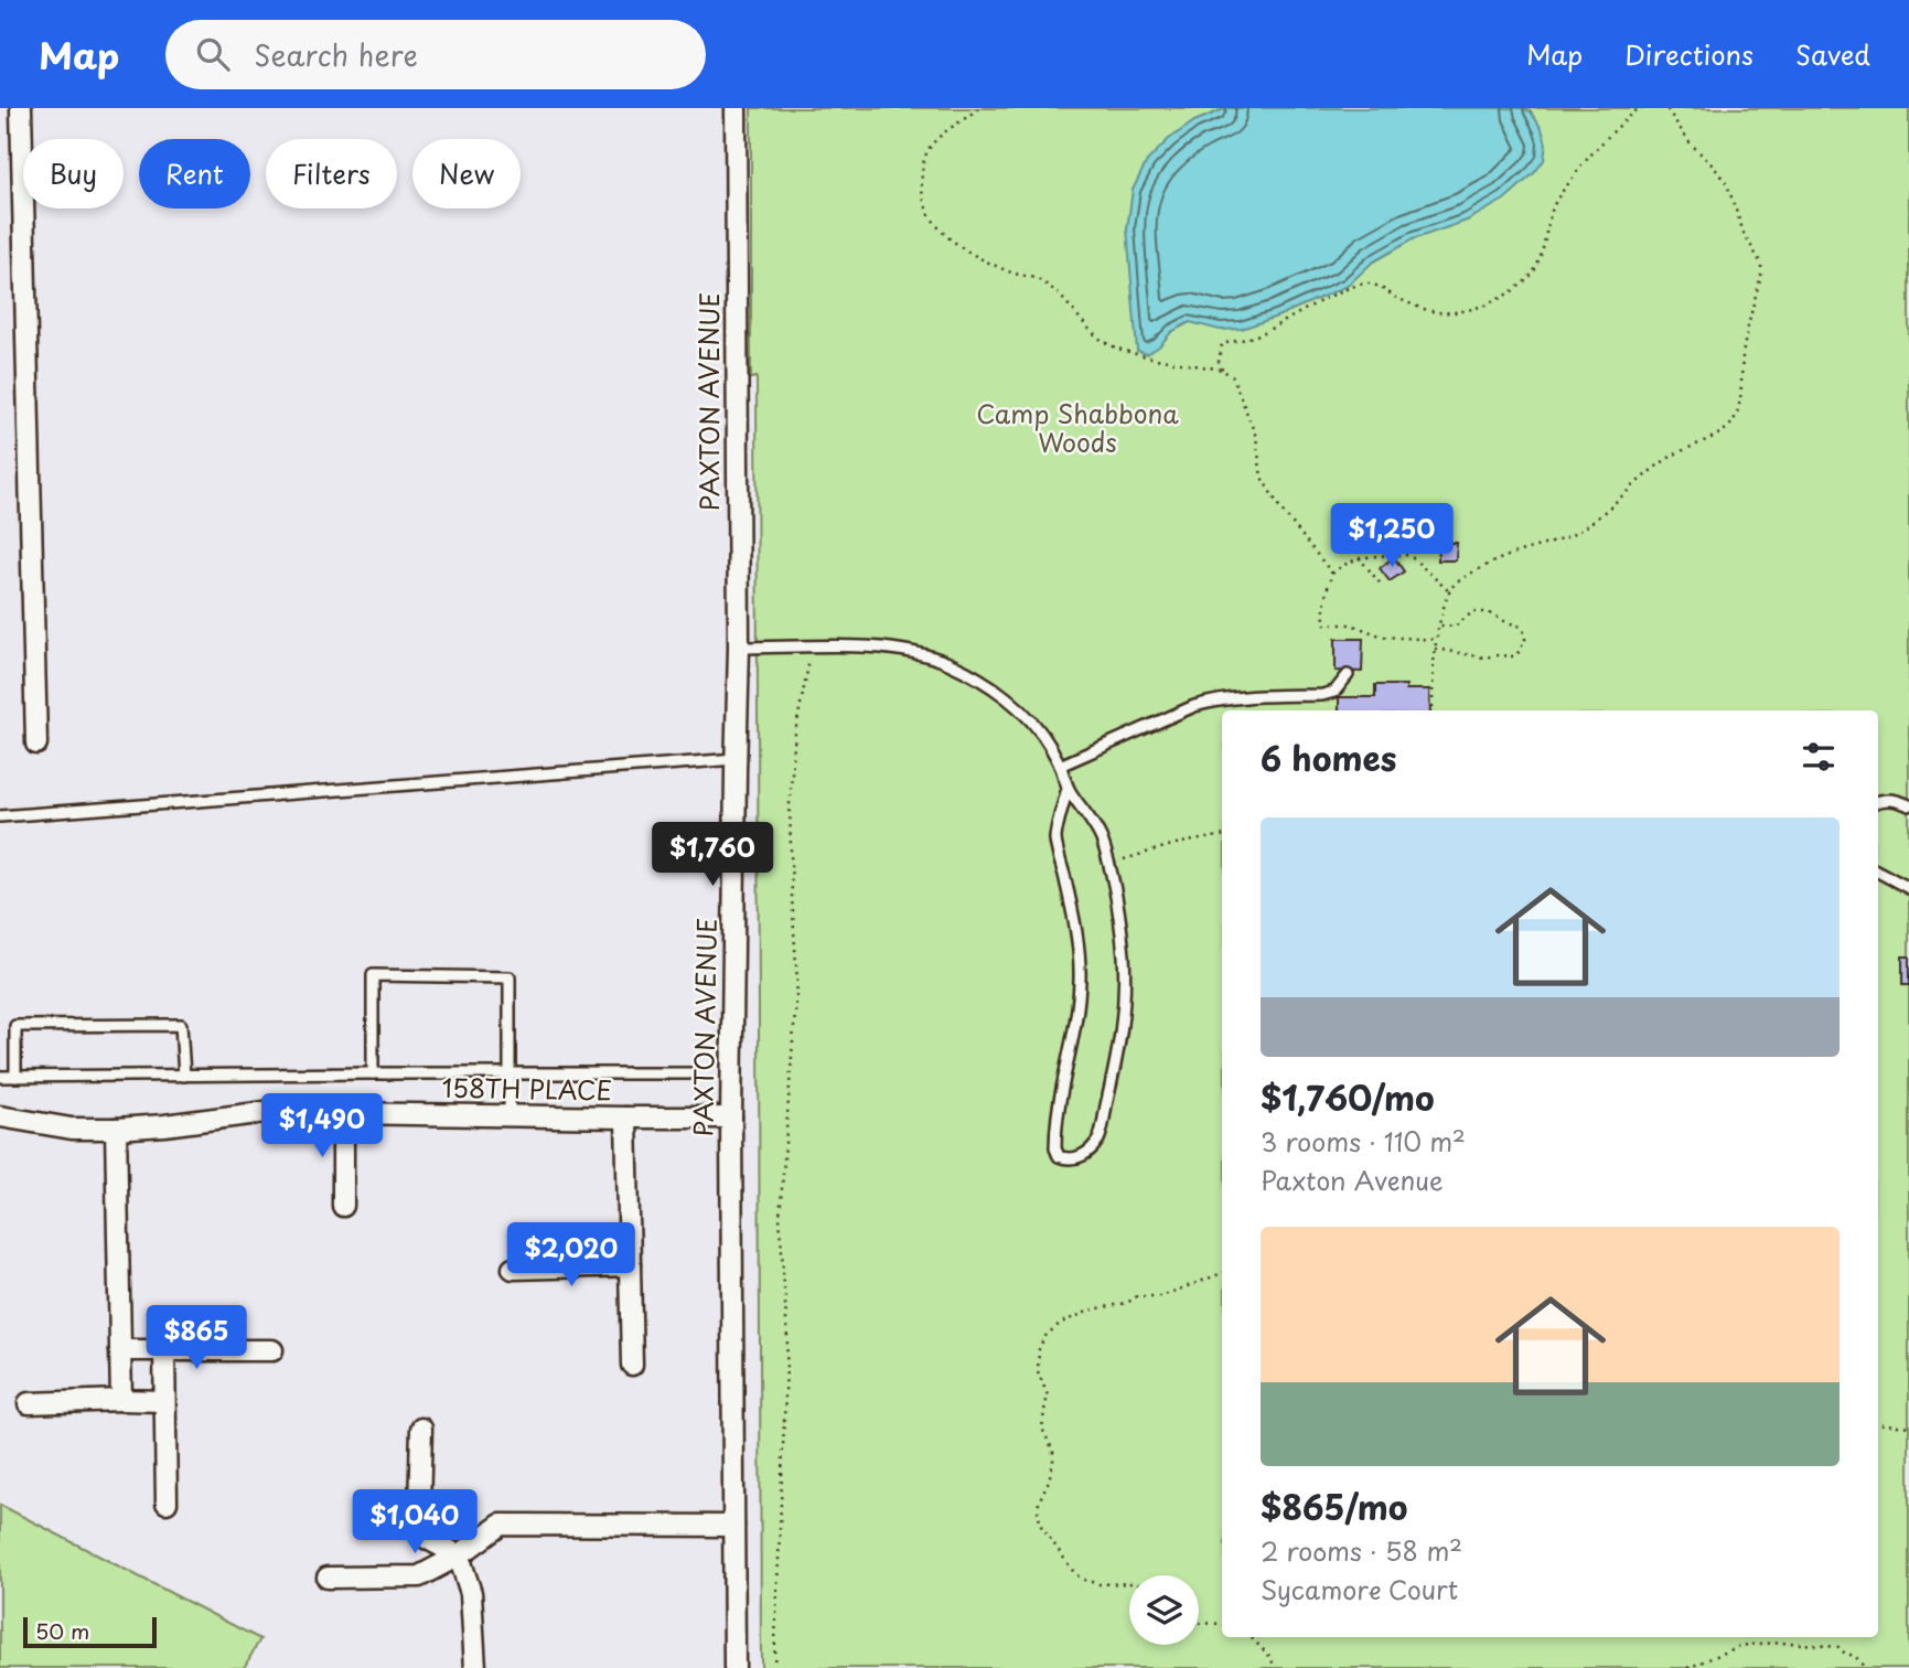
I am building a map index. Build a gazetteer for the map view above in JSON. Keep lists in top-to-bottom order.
{
  "streets": {
    "street": ["PAXTON AVENUE", "158TH PLACE"]
  },
  "crossings": [
    ["PAXTON AVENUE", "158TH PLACE"]
  ],
  "parks": ["Camp Shabbona Woods"],
  "scale_bar": "50 m",
  "page": {
    "header": "Map",
    "search": "Search here",
    "nav": ["Map", "Directions", "Saved"],
    "chip": [
      "Buy",
      "Rent",
      "Filters",
      "New"
    ],
    "price": [
      "$1,250",
      "$1,760",
      "$1,490",
      "$2,020",
      "$865",
      "$1,040"
    ],
    "heading": "6 homes",
    "list": [
      {
        "name": "$1,760/mo",
        "note": "3 rooms · 110 m² · Paxton Avenue"
      },
      {
        "name": "$865/mo",
        "note": "2 rooms · 58 m² · Sycamore Court"
      }
    ],
    "scale": "50 m"
  }
}
